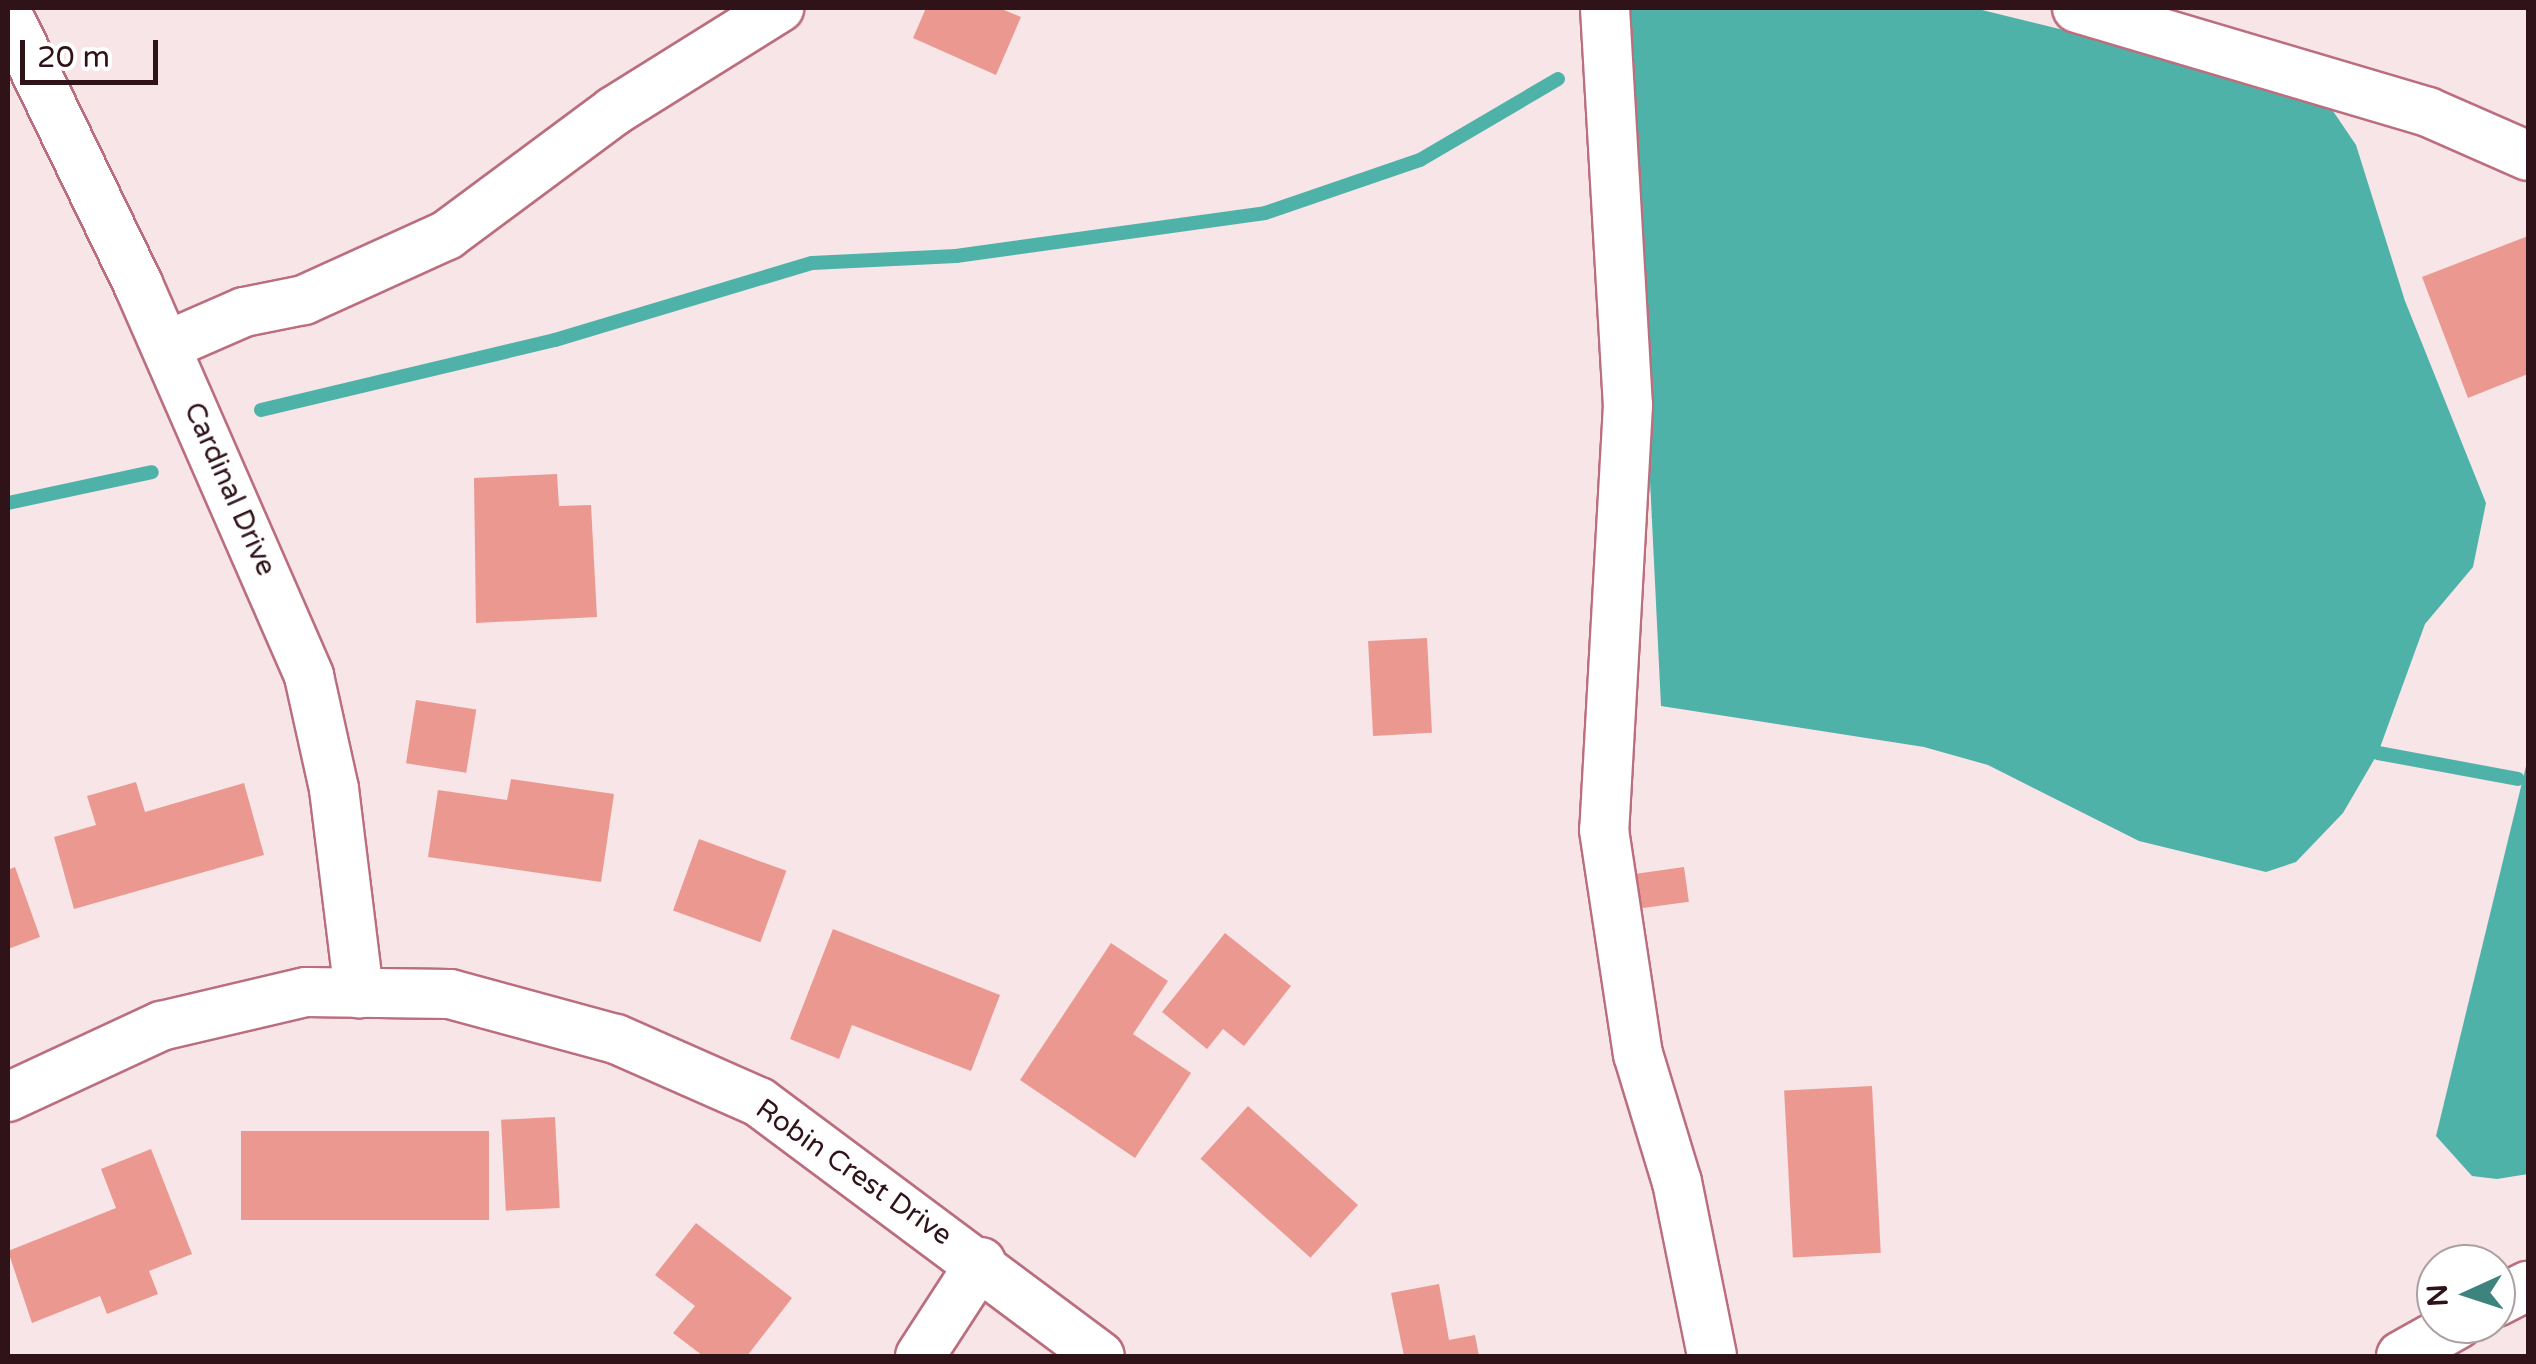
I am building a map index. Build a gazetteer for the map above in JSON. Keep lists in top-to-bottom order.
{
  "streets": {
    "street": ["Cardinal Drive", "Robin Crest Drive"]
  },
  "crossings": [
    ["Cardinal Drive", "Robin Crest Drive"]
  ],
  "scale_bar": "20 m",
  "north": "left"
}
